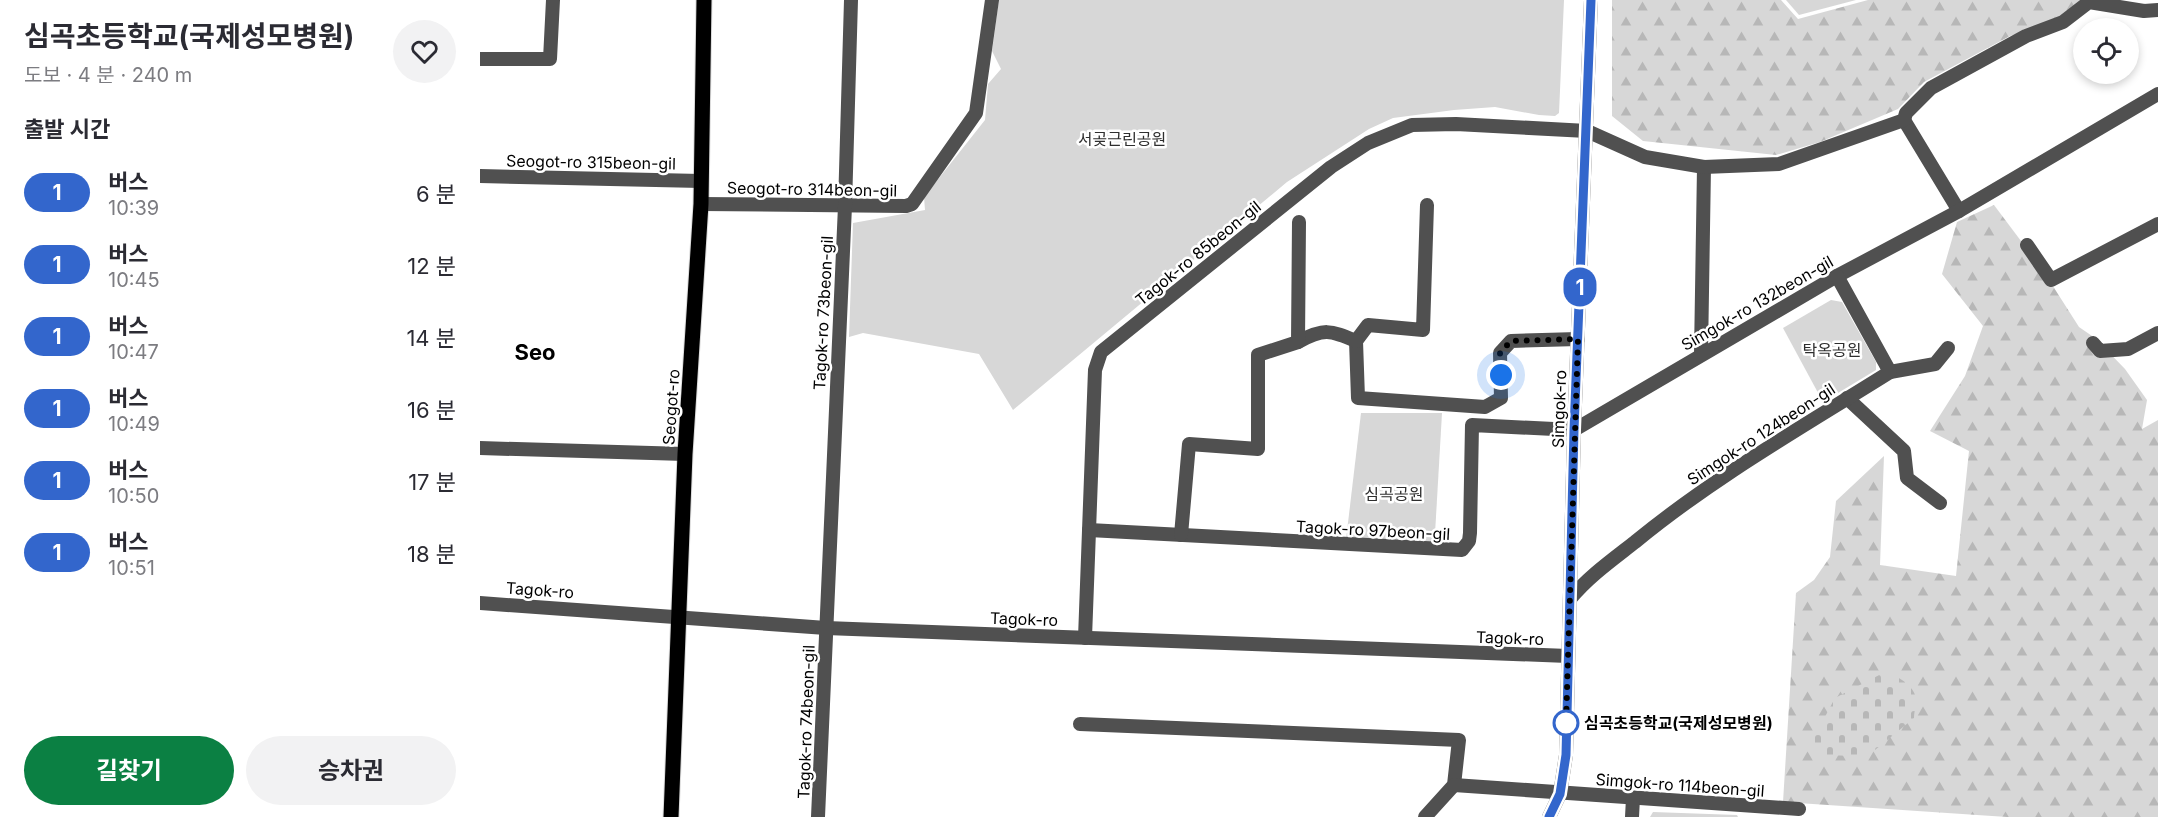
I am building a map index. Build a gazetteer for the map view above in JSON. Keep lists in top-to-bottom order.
{
  "streets": {
    "main road": ["Seogot-ro"],
    "street": [
      "Seogot-ro 315beon-gil",
      "Seogot-ro 314beon-gil",
      "Tagok-ro 85beon-gil",
      "Simgok-ro 132beon-gil",
      "Tagok-ro 73beon-gil",
      "Simgok-ro",
      "Simgok-ro 124beon-gil",
      "Tagok-ro 97beon-gil",
      "Tagok-ro",
      "Tagok-ro 74beon-gil",
      "Simgok-ro 114beon-gil"
    ]
  },
  "crossings": [
    ["Seogot-ro 315beon-gil", "Seogot-ro"],
    ["Seogot-ro 314beon-gil", "Tagok-ro 73beon-gil"],
    ["Seogot-ro 314beon-gil", "Seogot-ro"],
    ["Tagok-ro 85beon-gil", "Simgok-ro"],
    ["Tagok-ro 85beon-gil", "Tagok-ro 97beon-gil"],
    ["Tagok-ro 85beon-gil", "Tagok-ro"],
    ["Simgok-ro 132beon-gil", "Simgok-ro"],
    ["Simgok-ro 132beon-gil", "Tagok-ro 97beon-gil"],
    ["Tagok-ro 73beon-gil", "Tagok-ro"],
    ["Tagok-ro 73beon-gil", "Tagok-ro 74beon-gil"],
    ["Seogot-ro", "Tagok-ro"],
    ["Simgok-ro", "Simgok-ro 124beon-gil"],
    ["Simgok-ro", "Tagok-ro 97beon-gil"],
    ["Simgok-ro", "Tagok-ro"],
    ["Simgok-ro", "Simgok-ro 114beon-gil"],
    ["Tagok-ro", "Tagok-ro 74beon-gil"]
  ],
  "districts": ["Seo"],
  "parks": ["서곶근린공원", "탁옥공원", "심곡공원"],
  "places": ["심곡초등학교(국제성모병원)"],
  "lines": ["bus line 1"],
  "page": {
    "heading": [
      ["심곡초등학교(국제성모병원)", "도보 · 4 분 · 240 m"],
      "출발 시간"
    ],
    "on_map": "1",
    "list": [
      {
        "mark": "1",
        "name": "버스",
        "note": "10:39",
        "value": "6 분"
      },
      {
        "mark": "1",
        "name": "버스",
        "note": "10:45",
        "value": "12 분"
      },
      {
        "mark": "1",
        "name": "버스",
        "note": "10:47",
        "value": "14 분"
      },
      {
        "mark": "1",
        "name": "버스",
        "note": "10:49",
        "value": "16 분"
      },
      {
        "mark": "1",
        "name": "버스",
        "note": "10:50",
        "value": "17 분"
      },
      {
        "mark": "1",
        "name": "버스",
        "note": "10:51",
        "value": "18 분"
      }
    ],
    "buttons": ["길찾기", "승차권"]
  }
}
